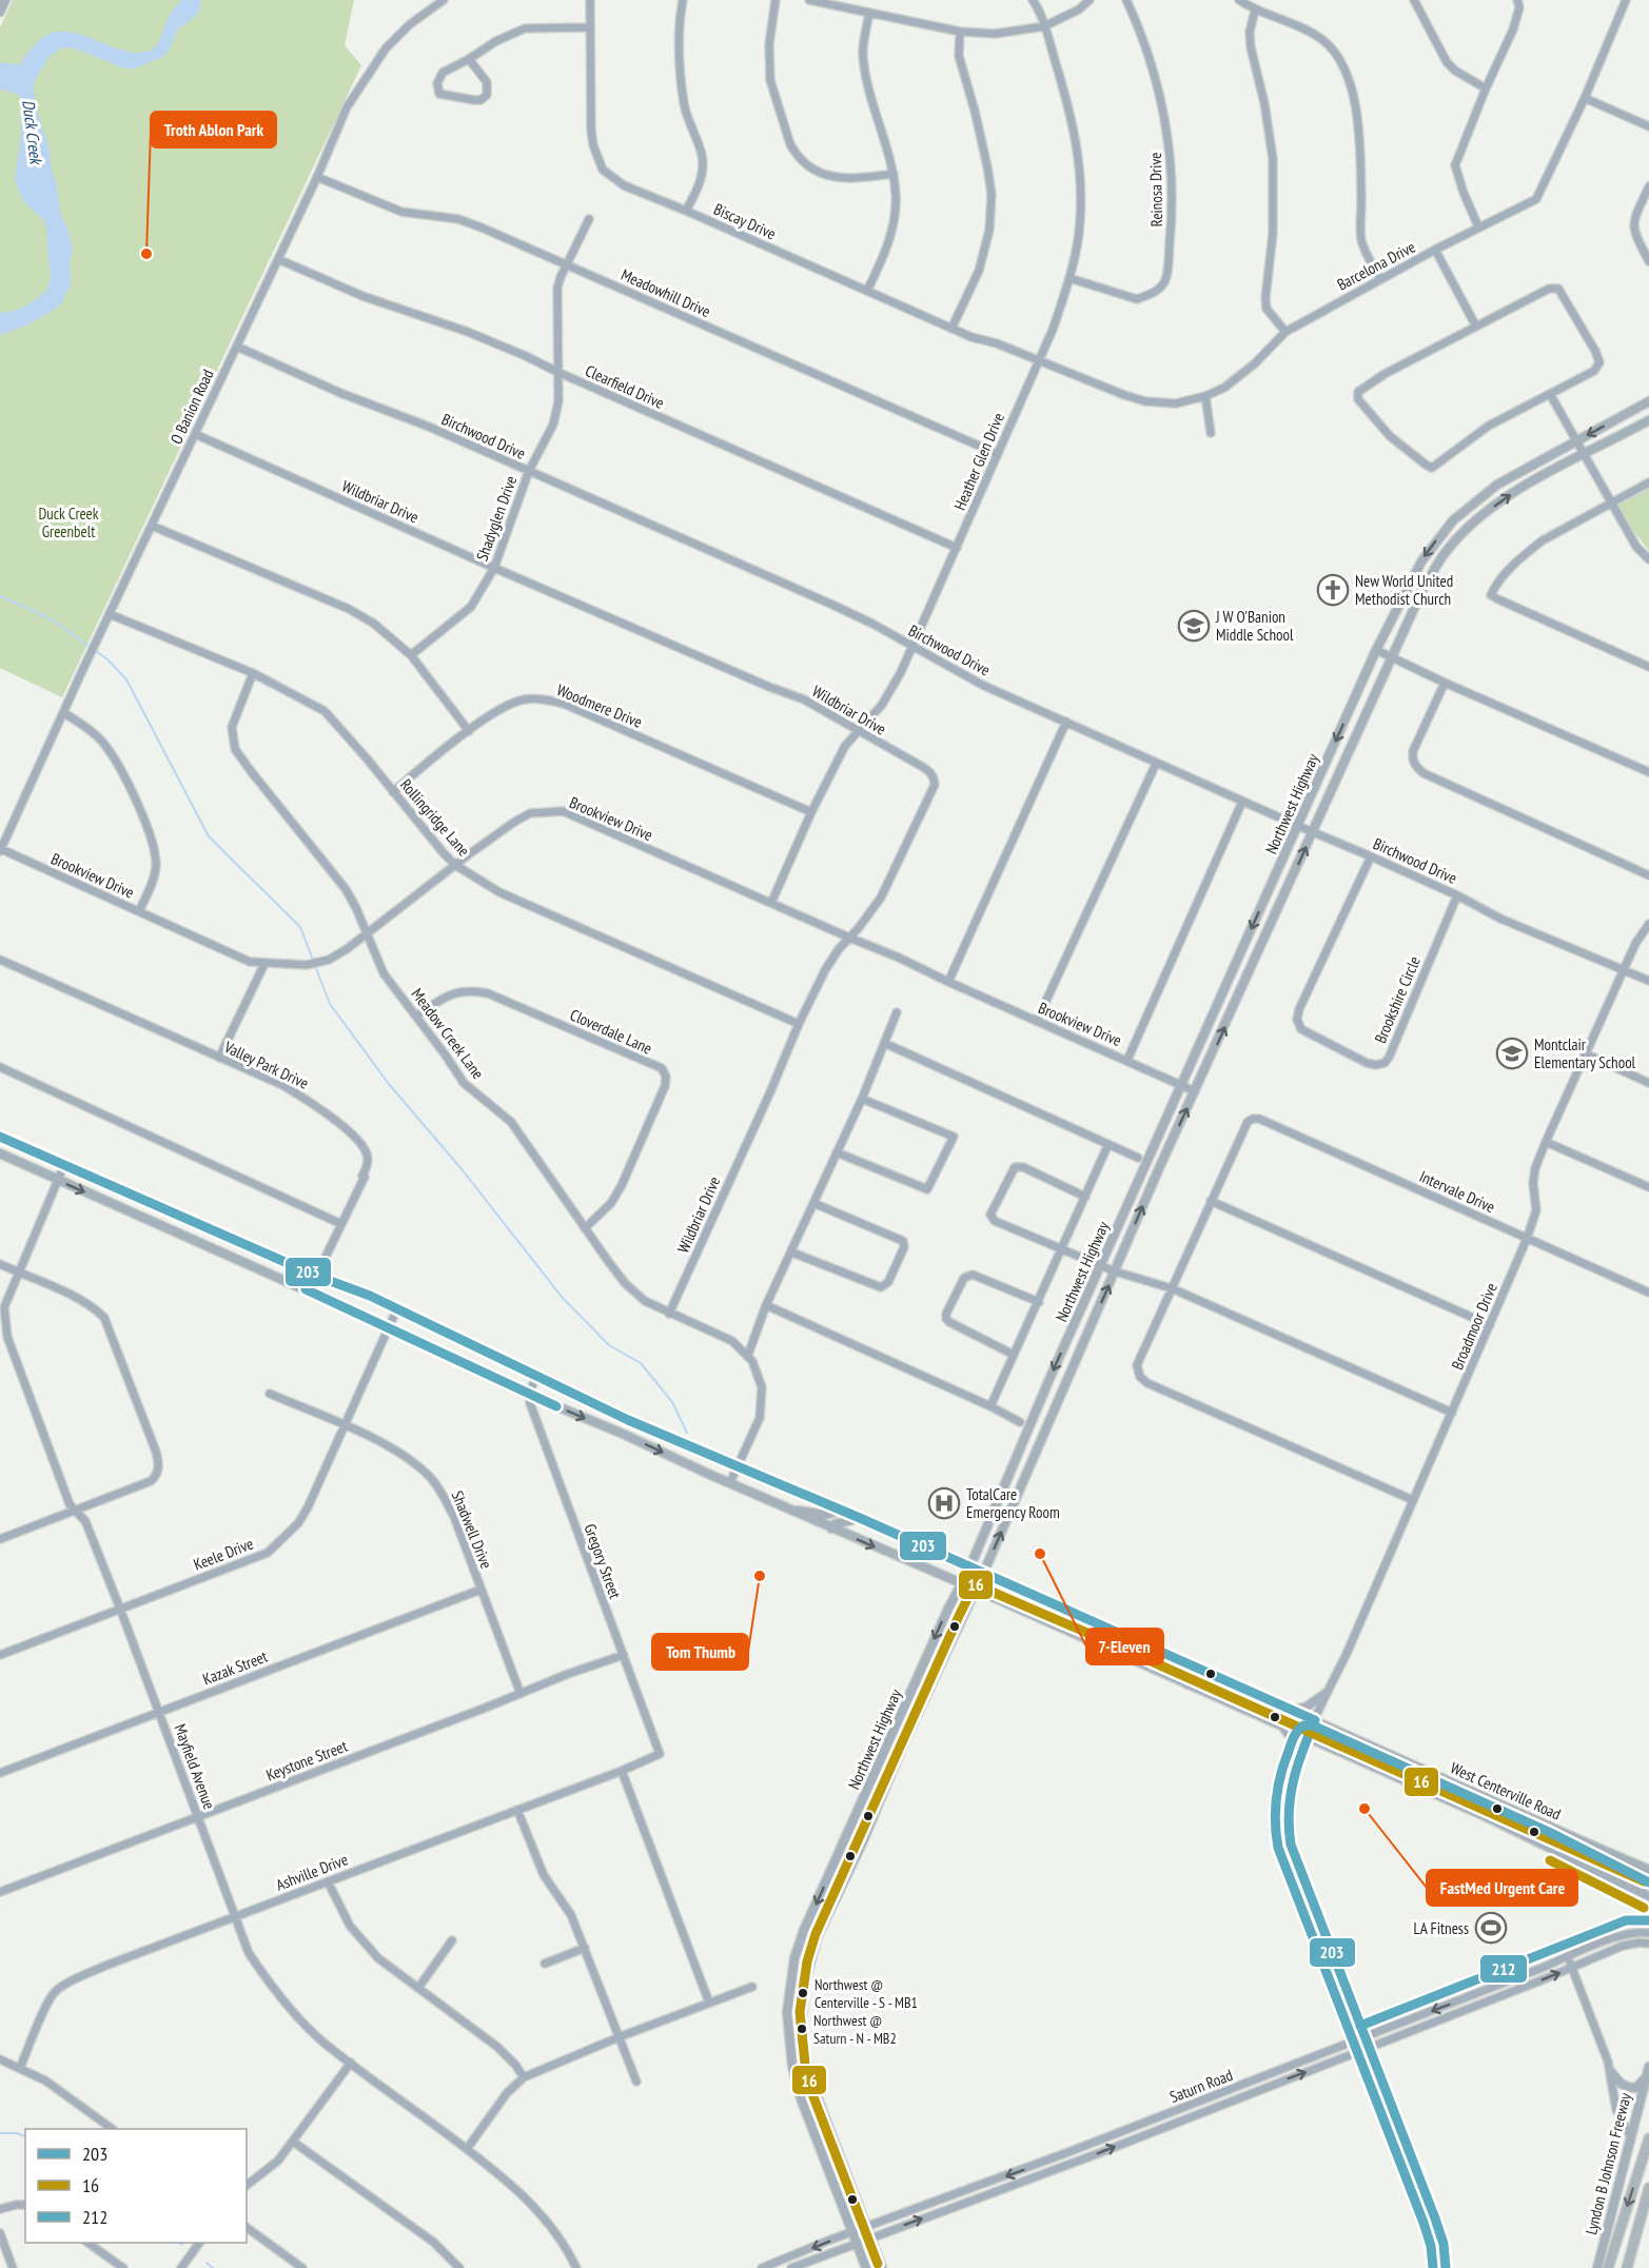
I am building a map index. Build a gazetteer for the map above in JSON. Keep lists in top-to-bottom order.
{
  "streets": {
    "main road": ["Northwest Highway", "West Centerville Road", "Lyndon B Johnson Freeway"],
    "street": [
      "Reinosa Drive",
      "Biscay Drive",
      "Barcelona Drive",
      "Meadowhill Drive",
      "Clearfield Drive",
      "O Banion Road",
      "Birchwood Drive",
      "Heather Glen Drive",
      "Wildbriar Drive",
      "Shadyglen Drive",
      "Woodmere Drive",
      "Rollingridge Lane",
      "Brookview Drive",
      "Brookshire Circle",
      "Cloverdale Lane",
      "Meadow Creek Lane",
      "Valley Park Drive",
      "Intervale Drive",
      "Broadmoor Drive",
      "Shadwell Drive",
      "Keele Drive",
      "Gregory Street",
      "Kazak Street",
      "Keystone Street",
      "Mayfield Avenue",
      "Ashville Drive",
      "Saturn Road"
    ]
  },
  "crossings": [
    ["Reinosa Drive", "Heather Glen Drive"],
    ["Biscay Drive", "Barcelona Drive"],
    ["Biscay Drive", "Heather Glen Drive"],
    ["Barcelona Drive", "Heather Glen Drive"],
    ["Meadowhill Drive", "O Banion Road"],
    ["Meadowhill Drive", "Heather Glen Drive"],
    ["Meadowhill Drive", "Shadyglen Drive"],
    ["Clearfield Drive", "O Banion Road"],
    ["Clearfield Drive", "Heather Glen Drive"],
    ["Clearfield Drive", "Shadyglen Drive"],
    ["O Banion Road", "Birchwood Drive"],
    ["O Banion Road", "Wildbriar Drive"],
    ["O Banion Road", "Rollingridge Lane"],
    ["O Banion Road", "Brookview Drive"],
    ["Birchwood Drive", "Heather Glen Drive"],
    ["Birchwood Drive", "Shadyglen Drive"],
    ["Birchwood Drive", "Northwest Highway"],
    ["Birchwood Drive", "Brookshire Circle"],
    ["Birchwood Drive", "Broadmoor Drive"],
    ["Heather Glen Drive", "Wildbriar Drive"],
    ["Heather Glen Drive", "Woodmere Drive"],
    ["Heather Glen Drive", "Brookview Drive"],
    ["Wildbriar Drive", "Shadyglen Drive"],
    ["Wildbriar Drive", "Rollingridge Lane"],
    ["Wildbriar Drive", "Brookview Drive"],
    ["Wildbriar Drive", "Meadow Creek Lane"],
    ["Woodmere Drive", "Rollingridge Lane"],
    ["Northwest Highway", "Brookview Drive"],
    ["Northwest Highway", "West Centerville Road"],
    ["Northwest Highway", "Saturn Road"],
    ["Rollingridge Lane", "Brookview Drive"],
    ["Rollingridge Lane", "Meadow Creek Lane"],
    ["Brookview Drive", "Meadow Creek Lane"],
    ["Cloverdale Lane", "Meadow Creek Lane"],
    ["Valley Park Drive", "West Centerville Road"],
    ["Intervale Drive", "Broadmoor Drive"],
    ["Broadmoor Drive", "West Centerville Road"],
    ["Broadmoor Drive", "Saturn Road"],
    ["Shadwell Drive", "Keele Drive"],
    ["Shadwell Drive", "Kazak Street"],
    ["Shadwell Drive", "Keystone Street"],
    ["Keele Drive", "Mayfield Avenue"],
    ["Keele Drive", "West Centerville Road"],
    ["Gregory Street", "Keystone Street"],
    ["Gregory Street", "West Centerville Road"],
    ["Gregory Street", "Ashville Drive"],
    ["Kazak Street", "Mayfield Avenue"],
    ["Keystone Street", "Mayfield Avenue"],
    ["Mayfield Avenue", "West Centerville Road"],
    ["Mayfield Avenue", "Ashville Drive"]
  ],
  "water": ["Duck Creek"],
  "parks": ["Duck Creek Greenbelt"],
  "places": {
    "other": [
      "Troth Ablon Park",
      "7-Eleven",
      "Tom Thumb",
      "FastMed Urgent Care",
      "Northwest @ Centerville - S - MB1",
      "Northwest @ Saturn - N - MB2"
    ],
    "church": ["New World United Methodist Church"],
    "school or university": ["J W O'Banion Middle School", "Montclair Elementary School"],
    "hospital": ["TotalCare Emergency Room"],
    "sports": ["LA Fitness"]
  },
  "lines": ["transit line 203", "transit line 16", "transit line 212"],
  "legend": ["203", "16", "212"]
}
